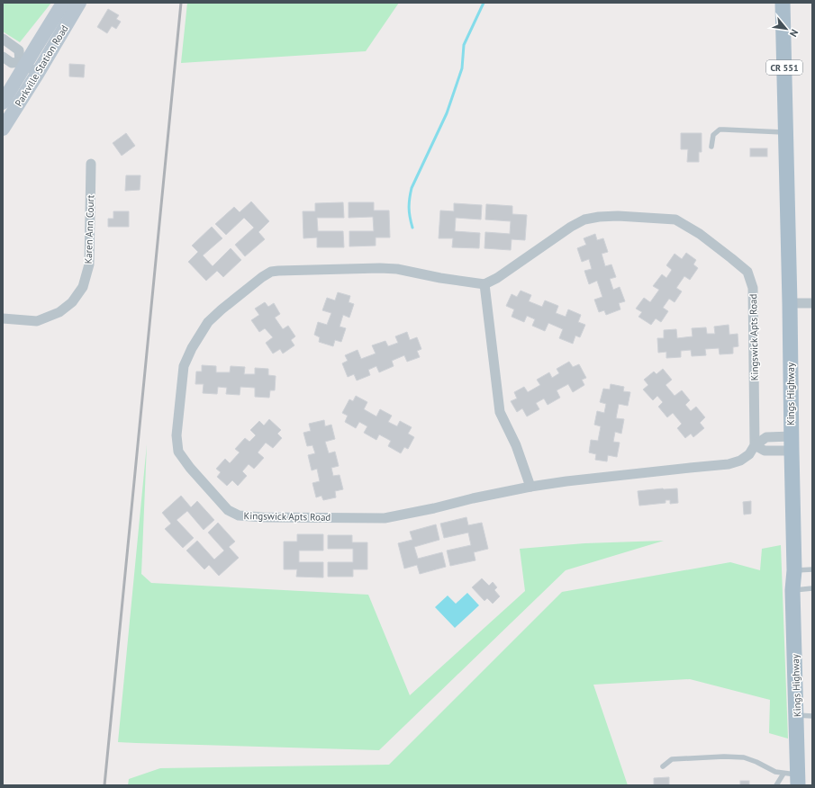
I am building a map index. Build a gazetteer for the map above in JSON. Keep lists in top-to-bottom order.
{
  "streets": {
    "main road": ["Parkville Station Road", "CR 551", "Kings Highway"],
    "street": ["Karen Ann Court", "Kingswick Apts Road"]
  },
  "crossings": [
    ["Kingswick Apts Road", "Kings Highway"]
  ],
  "north": "bottom right"
}
